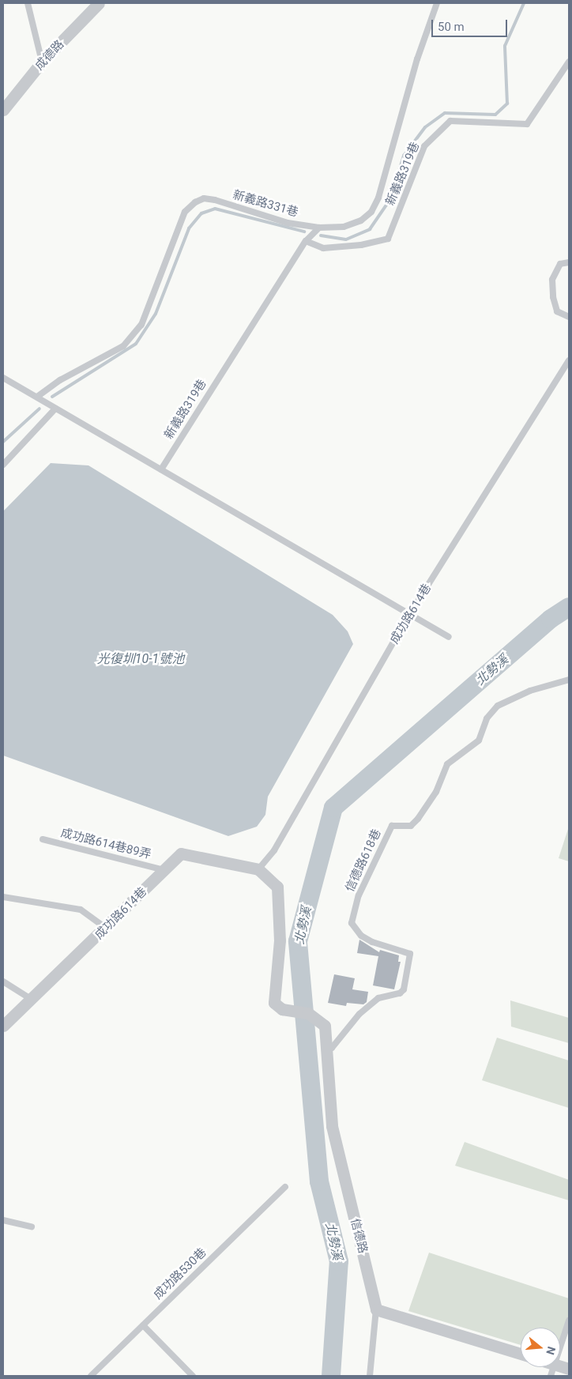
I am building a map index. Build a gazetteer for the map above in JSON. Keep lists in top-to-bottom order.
{
  "streets": {
    "street": ["成德路", "成功路614巷", "信德路"],
    "lane": [
      "新義路319巷",
      "新義路331巷",
      "成功路614巷89弄",
      "信德路618巷",
      "成功路530巷"
    ]
  },
  "crossings": [
    ["新義路319巷", "新義路331巷"],
    ["成功路614巷", "成功路614巷89弄"],
    ["成功路614巷", "信德路"],
    ["信德路618巷", "信德路"]
  ],
  "water": ["光復圳10-1號池", "北勢溪"],
  "scale_bar": "50 m",
  "north": "right"
}
